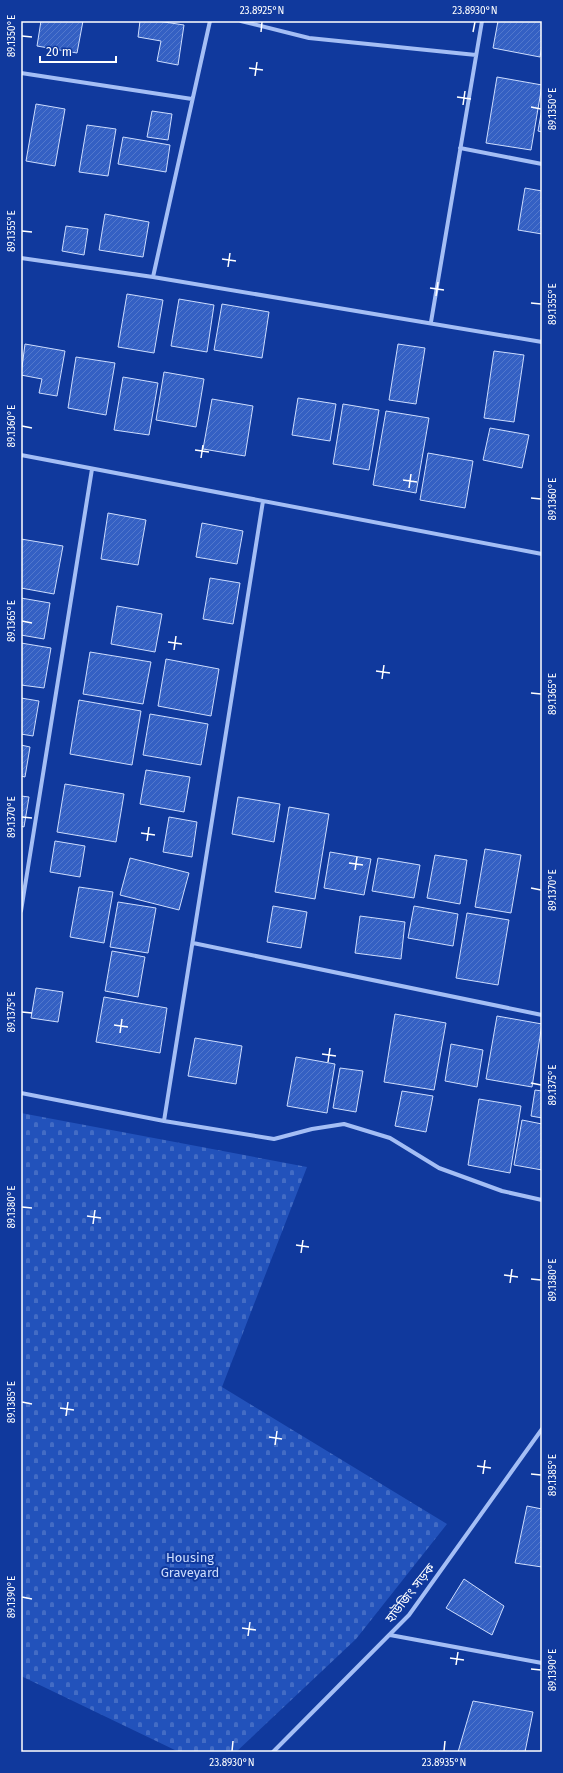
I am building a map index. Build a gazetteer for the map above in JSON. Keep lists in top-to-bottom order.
{
  "streets": {
    "street": ["হাউজিং সড়ক"]
  },
  "parks": ["Housing Graveyard"],
  "scale_bar": "20 m",
  "coordinates": [
    "23.8925°N",
    "23.8930°N",
    "89.1350°E",
    "89.1355°E",
    "89.1360°E",
    "89.1365°E",
    "89.1370°E",
    "89.1375°E",
    "89.1380°E",
    "89.1385°E",
    "89.1390°E",
    "23.8935°N"
  ]
}
